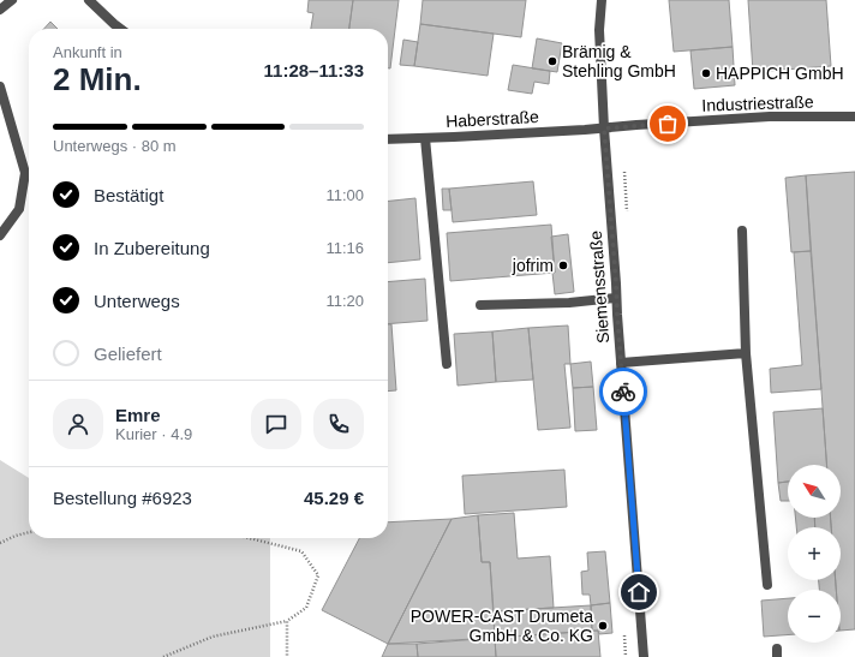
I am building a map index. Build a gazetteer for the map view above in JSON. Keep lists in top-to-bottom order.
{
  "streets": {
    "street": ["Industriestraße", "Haberstraße", "Siemensstraße"]
  },
  "crossings": [
    ["Industriestraße", "Haberstraße"],
    ["Industriestraße", "Siemensstraße"],
    ["Haberstraße", "Siemensstraße"]
  ],
  "places": [
    "Brämig & Stehling GmbH",
    "HAPPICH GmbH",
    "jofrim",
    "POWER-CAST Drumeta GmbH & Co. KG"
  ],
  "north": "top left",
  "page": {
    "heading": ["2 Min.", "Ankunft in", "11:28–11:33"],
    "panel": [
      "Emre",
      "Kurier · 4.9",
      "Bestellung #6923",
      "45.29 €"
    ],
    "bar": "Unterwegs · 80 m",
    "list": [
      ["Bestätigt", "11:00"],
      ["In Zubereitung", "11:16"],
      ["Unterwegs", "11:20"],
      "Geliefert"
    ],
    "map_buttons": ["+", "−"]
  }
}
